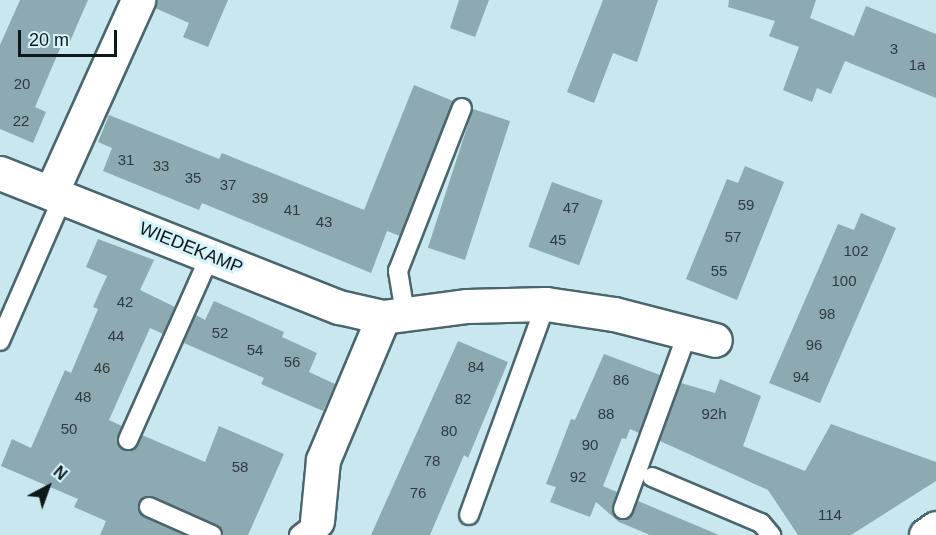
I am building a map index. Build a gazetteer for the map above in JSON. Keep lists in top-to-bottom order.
{
  "streets": {
    "street": ["WIEDEKAMP"]
  },
  "house_numbers": [
    "3",
    "1a",
    "20",
    "22",
    "31",
    "33",
    "35",
    "37",
    "39",
    "59",
    "47",
    "41",
    "43",
    "57",
    "45",
    "102",
    "55",
    "100",
    "42",
    "98",
    "52",
    "44",
    "96",
    "54",
    "56",
    "84",
    "46",
    "94",
    "86",
    "48",
    "82",
    "88",
    "92h",
    "50",
    "80",
    "90",
    "78",
    "58",
    "92",
    "76",
    "114"
  ],
  "scale_bar": "20 m",
  "north": "top right"
}
